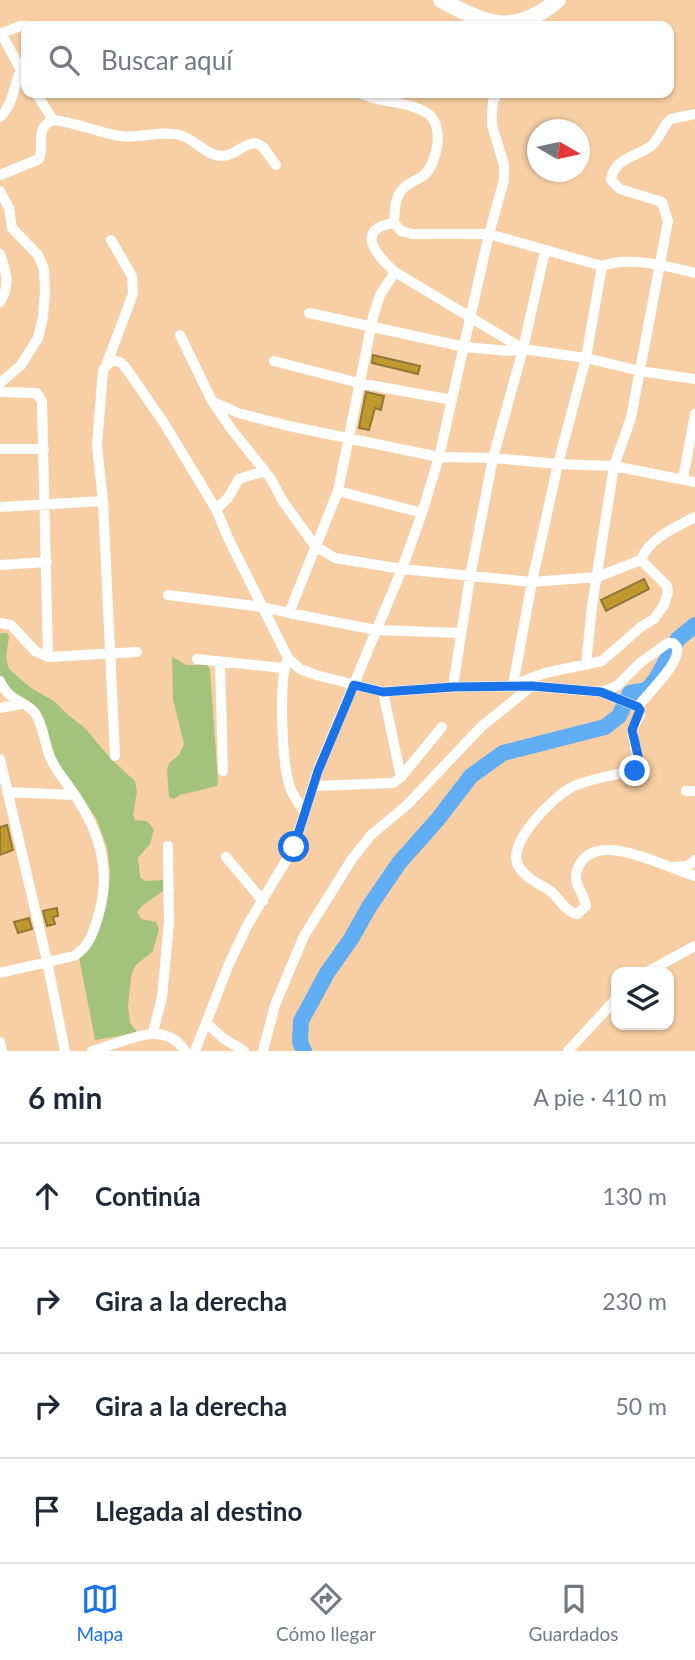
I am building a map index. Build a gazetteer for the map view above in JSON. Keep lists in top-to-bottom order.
{
  "north": "right",
  "page": {
    "search": "Buscar aquí",
    "heading": ["6 min", "A pie · 410 m"],
    "list": [
      ["Continúa", "130 m"],
      ["Gira a la derecha", "230 m"],
      ["Gira a la derecha", "50 m"],
      "Llegada al destino"
    ],
    "nav": ["Mapa", "Cómo llegar", "Guardados"]
  }
}
